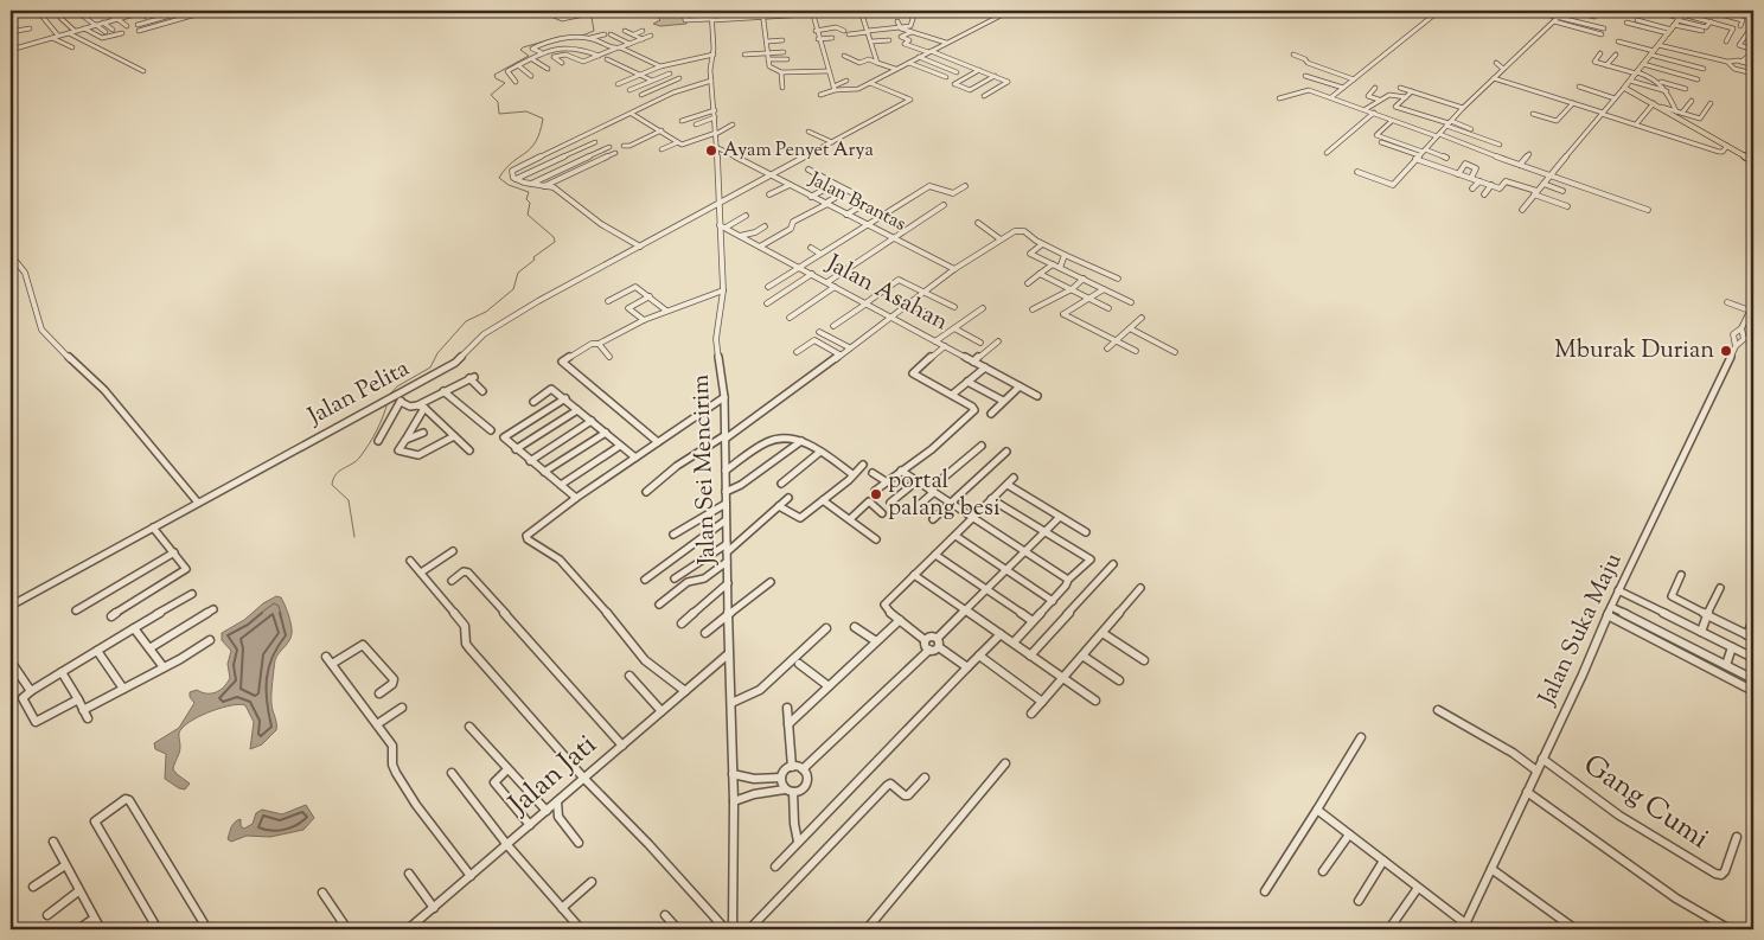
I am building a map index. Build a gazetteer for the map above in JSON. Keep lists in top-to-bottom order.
{
  "streets": {
    "street": [
      "Jalan Brantas",
      "Jalan Asahan",
      "Jalan Pelita",
      "Jalan Sei Mencirim",
      "Jalan Suka Maju",
      "Jalan Jati",
      "Gang Cumi"
    ]
  },
  "crossings": [
    ["Jalan Brantas", "Jalan Pelita"],
    ["Jalan Brantas", "Jalan Sei Mencirim"],
    ["Jalan Asahan", "Jalan Sei Mencirim"],
    ["Jalan Pelita", "Jalan Sei Mencirim"],
    ["Jalan Sei Mencirim", "Jalan Jati"],
    ["Jalan Suka Maju", "Gang Cumi"]
  ],
  "places": ["Ayam Penyet Arya", "Mburak Durian", "portal palang besi"]
}
